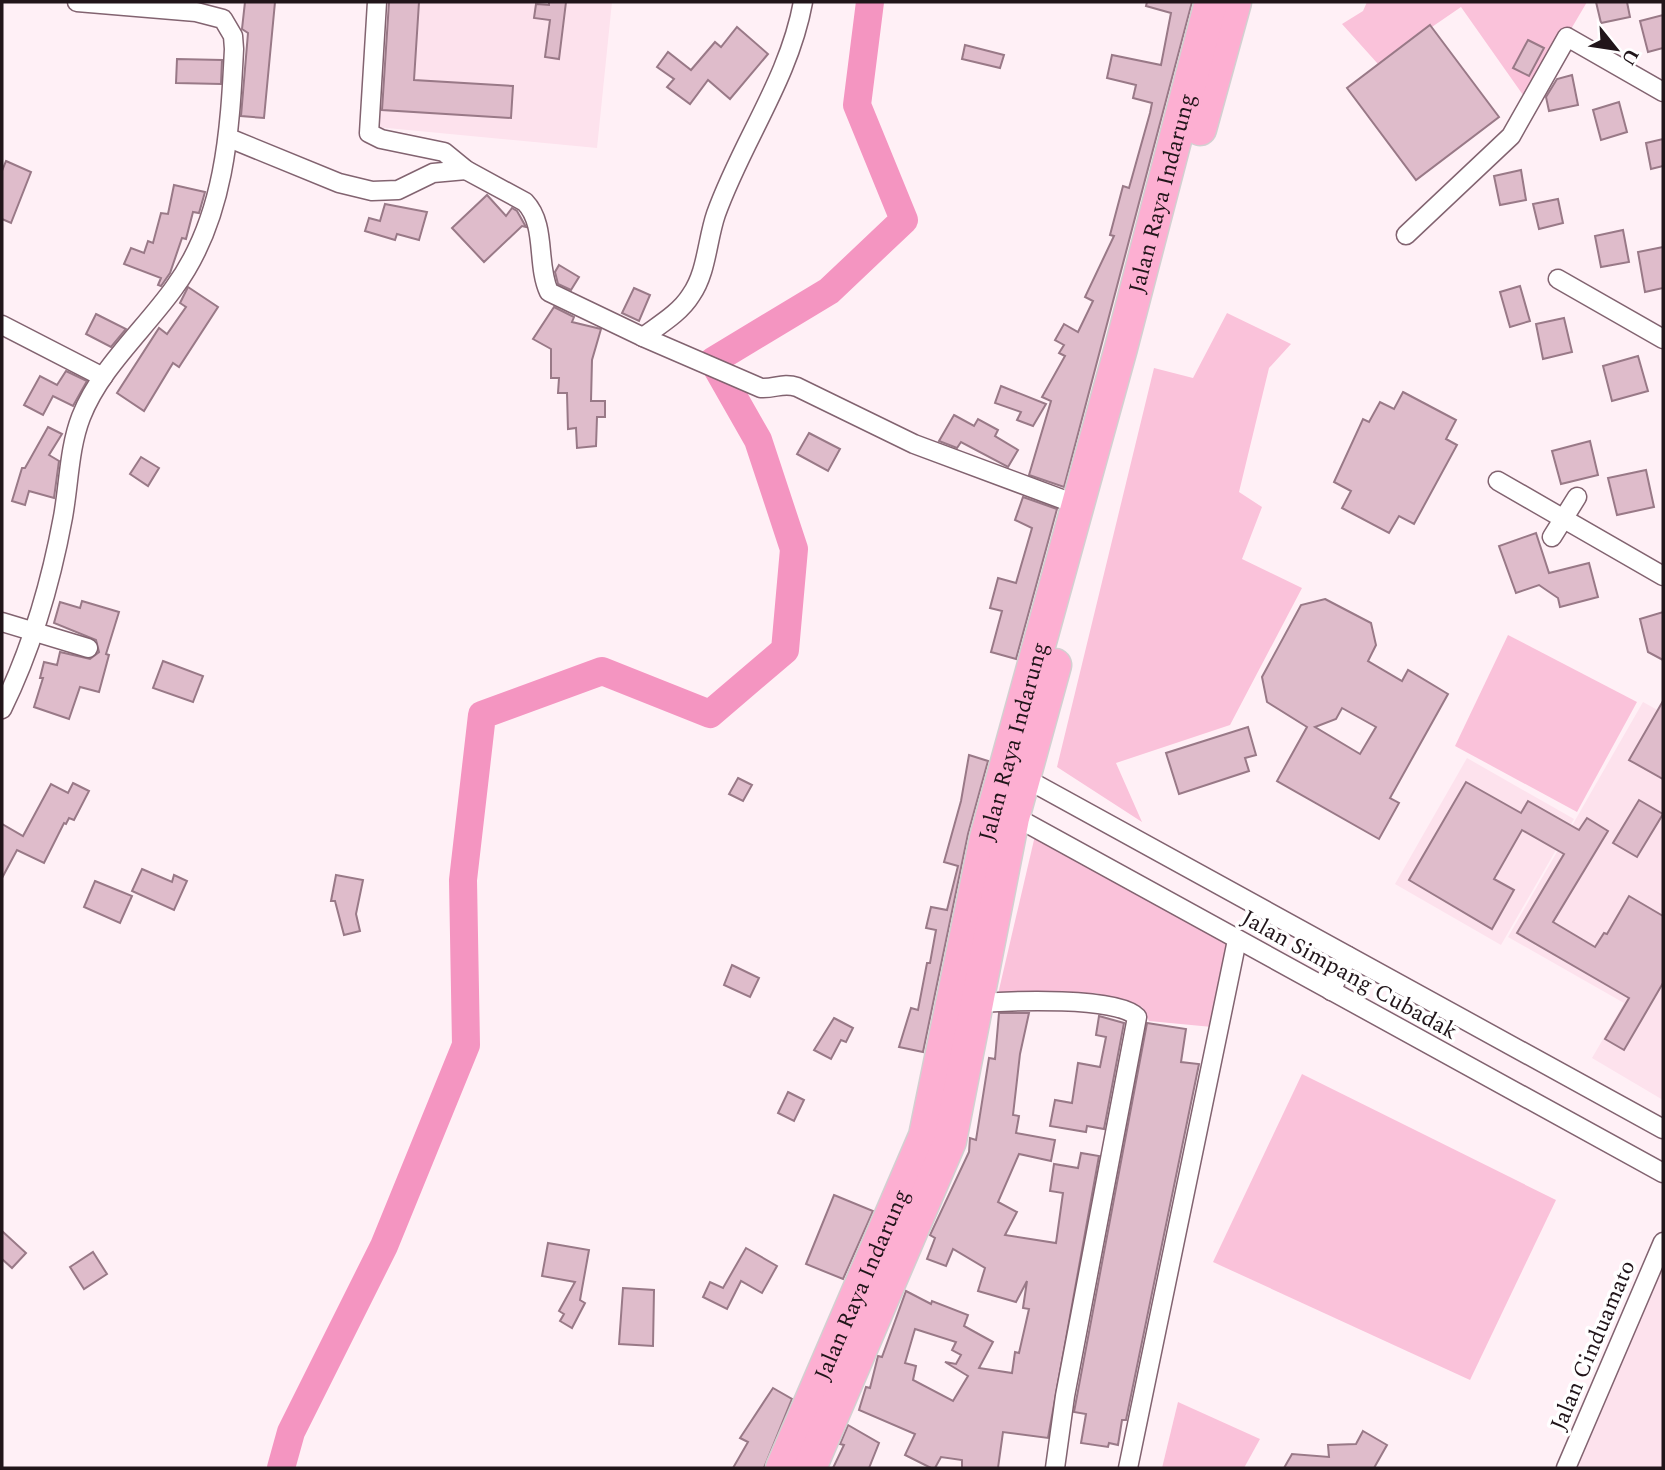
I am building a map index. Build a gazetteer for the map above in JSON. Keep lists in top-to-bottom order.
{
  "streets": {
    "highway": ["Jalan Raya Indarung"],
    "street": ["Jalan Simpang Cubadak", "Jalan Cinduamato"]
  },
  "crossings": [
    ["Jalan Raya Indarung", "Jalan Simpang Cubadak"]
  ],
  "north": "bottom right"
}
